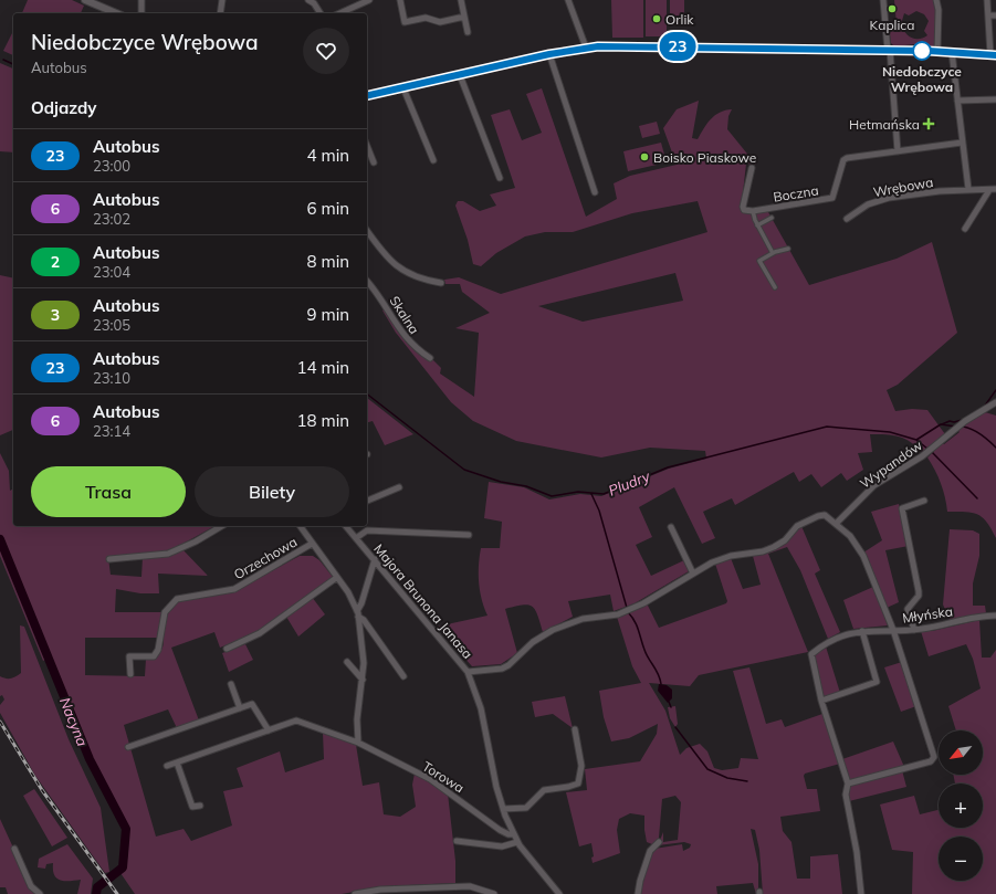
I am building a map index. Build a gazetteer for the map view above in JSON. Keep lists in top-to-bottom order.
{
  "streets": {
    "street": [
      "Wrębowa",
      "Boczna",
      "Skalna",
      "Wypandów",
      "Orzechowa",
      "Majora Brunona Janasa",
      "Młyńska",
      "Torowa"
    ]
  },
  "crossings": [
    ["Orzechowa", "Majora Brunona Janasa"],
    ["Orzechowa", "Torowa"],
    ["Majora Brunona Janasa", "Torowa"]
  ],
  "water": ["Pludry", "Nacyna"],
  "places": {
    "other": [
      "Kaplica",
      "Orlik",
      "Niedobczyce Wrębowa",
      "Boisko Piaskowe"
    ],
    "health": ["Hetmańska"]
  },
  "lines": ["bus line 23"],
  "north": "bottom left",
  "page": {
    "on_map": "23",
    "heading": [
      ["Niedobczyce Wrębowa", "Autobus"],
      "Odjazdy"
    ],
    "list": [
      {
        "mark": "23",
        "name": "Autobus",
        "note": "23:00",
        "value": "4 min"
      },
      {
        "mark": "6",
        "name": "Autobus",
        "note": "23:02",
        "value": "6 min"
      },
      {
        "mark": "2",
        "name": "Autobus",
        "note": "23:04",
        "value": "8 min"
      },
      {
        "mark": "3",
        "name": "Autobus",
        "note": "23:05",
        "value": "9 min"
      },
      {
        "mark": "23",
        "name": "Autobus",
        "note": "23:10",
        "value": "14 min"
      },
      {
        "mark": "6",
        "name": "Autobus",
        "note": "23:14",
        "value": "18 min"
      }
    ],
    "buttons": ["Trasa", "Bilety"],
    "map_buttons": ["+", "−"]
  }
}
